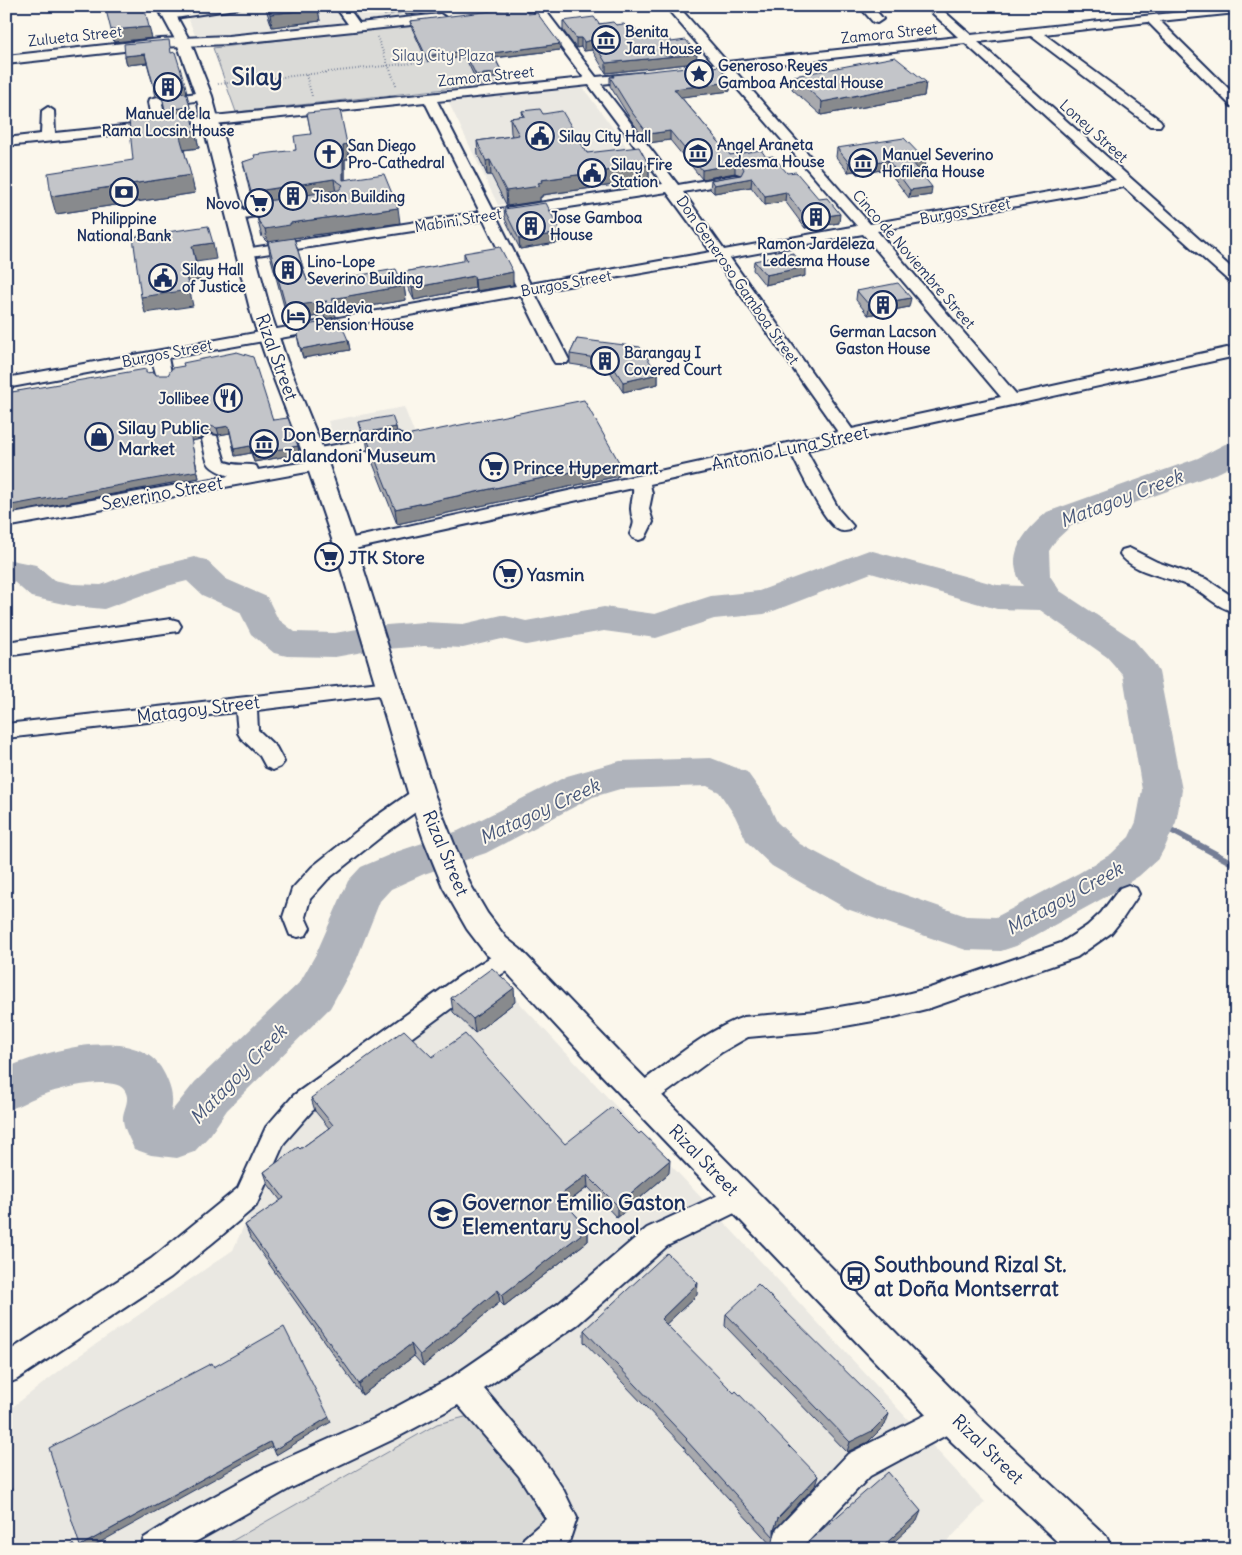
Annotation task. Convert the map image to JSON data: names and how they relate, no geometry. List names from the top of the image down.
{
  "streets": {
    "main road": ["Rizal Street"],
    "street": [
      "Zamora Street",
      "Zulueta Street",
      "Loney Street",
      "Burgos Street",
      "Mabini Street",
      "Cinco de Noviembre Street",
      "Don Generoso Gamboa Street",
      "Antonio Luna Street",
      "Severino Street",
      "Matagoy Street"
    ]
  },
  "crossings": [
    ["Zamora Street", "Loney Street"],
    ["Zamora Street", "Cinco de Noviembre Street"],
    ["Zamora Street", "Don Generoso Gamboa Street"],
    ["Zamora Street", "Rizal Street"],
    ["Zulueta Street", "Rizal Street"],
    ["Loney Street", "Burgos Street"],
    ["Burgos Street", "Cinco de Noviembre Street"],
    ["Burgos Street", "Don Generoso Gamboa Street"],
    ["Burgos Street", "Rizal Street"],
    ["Mabini Street", "Don Generoso Gamboa Street"],
    ["Mabini Street", "Rizal Street"],
    ["Cinco de Noviembre Street", "Antonio Luna Street"],
    ["Don Generoso Gamboa Street", "Antonio Luna Street"],
    ["Rizal Street", "Antonio Luna Street"],
    ["Rizal Street", "Severino Street"],
    ["Rizal Street", "Matagoy Street"]
  ],
  "districts": ["Silay"],
  "water": ["Matagoy Creek"],
  "parks": ["Silay City Plaza"],
  "places": {
    "museum": [
      "Benita Jara House",
      "Angel Araneta Ledesma House",
      "Manuel Severino Hofileña House",
      "Don Bernardino Jalandoni Museum"
    ],
    "place": ["Generoso Reyes Gamboa Ancestal House"],
    "building": [
      "Manuel de la Rama Locsin House",
      "Jison Building",
      "Ramon Jardeleza Ledesma House",
      "Jose Gamboa House",
      "Lino-Lope Severino Building",
      "German Lacson Gaston House",
      "Barangay I Covered Court"
    ],
    "public building": ["Silay City Hall", "Silay Fire Station", "Silay Hall of Justice"],
    "church": ["San Diego Pro-Cathedral"],
    "bank": ["Philippine National Bank"],
    "supermarket": [
      "Novo",
      "Prince Hypermart",
      "JTK Store",
      "Yasmin"
    ],
    "hotel": ["Baldevia Pension House"],
    "restaurant": ["Jollibee"],
    "shop": ["Silay Public Market"],
    "school or university": ["Governor Emilio Gaston Elementary School"],
    "bus stop": ["Southbound Rizal St. at Doña Montserrat"]
  }
}
